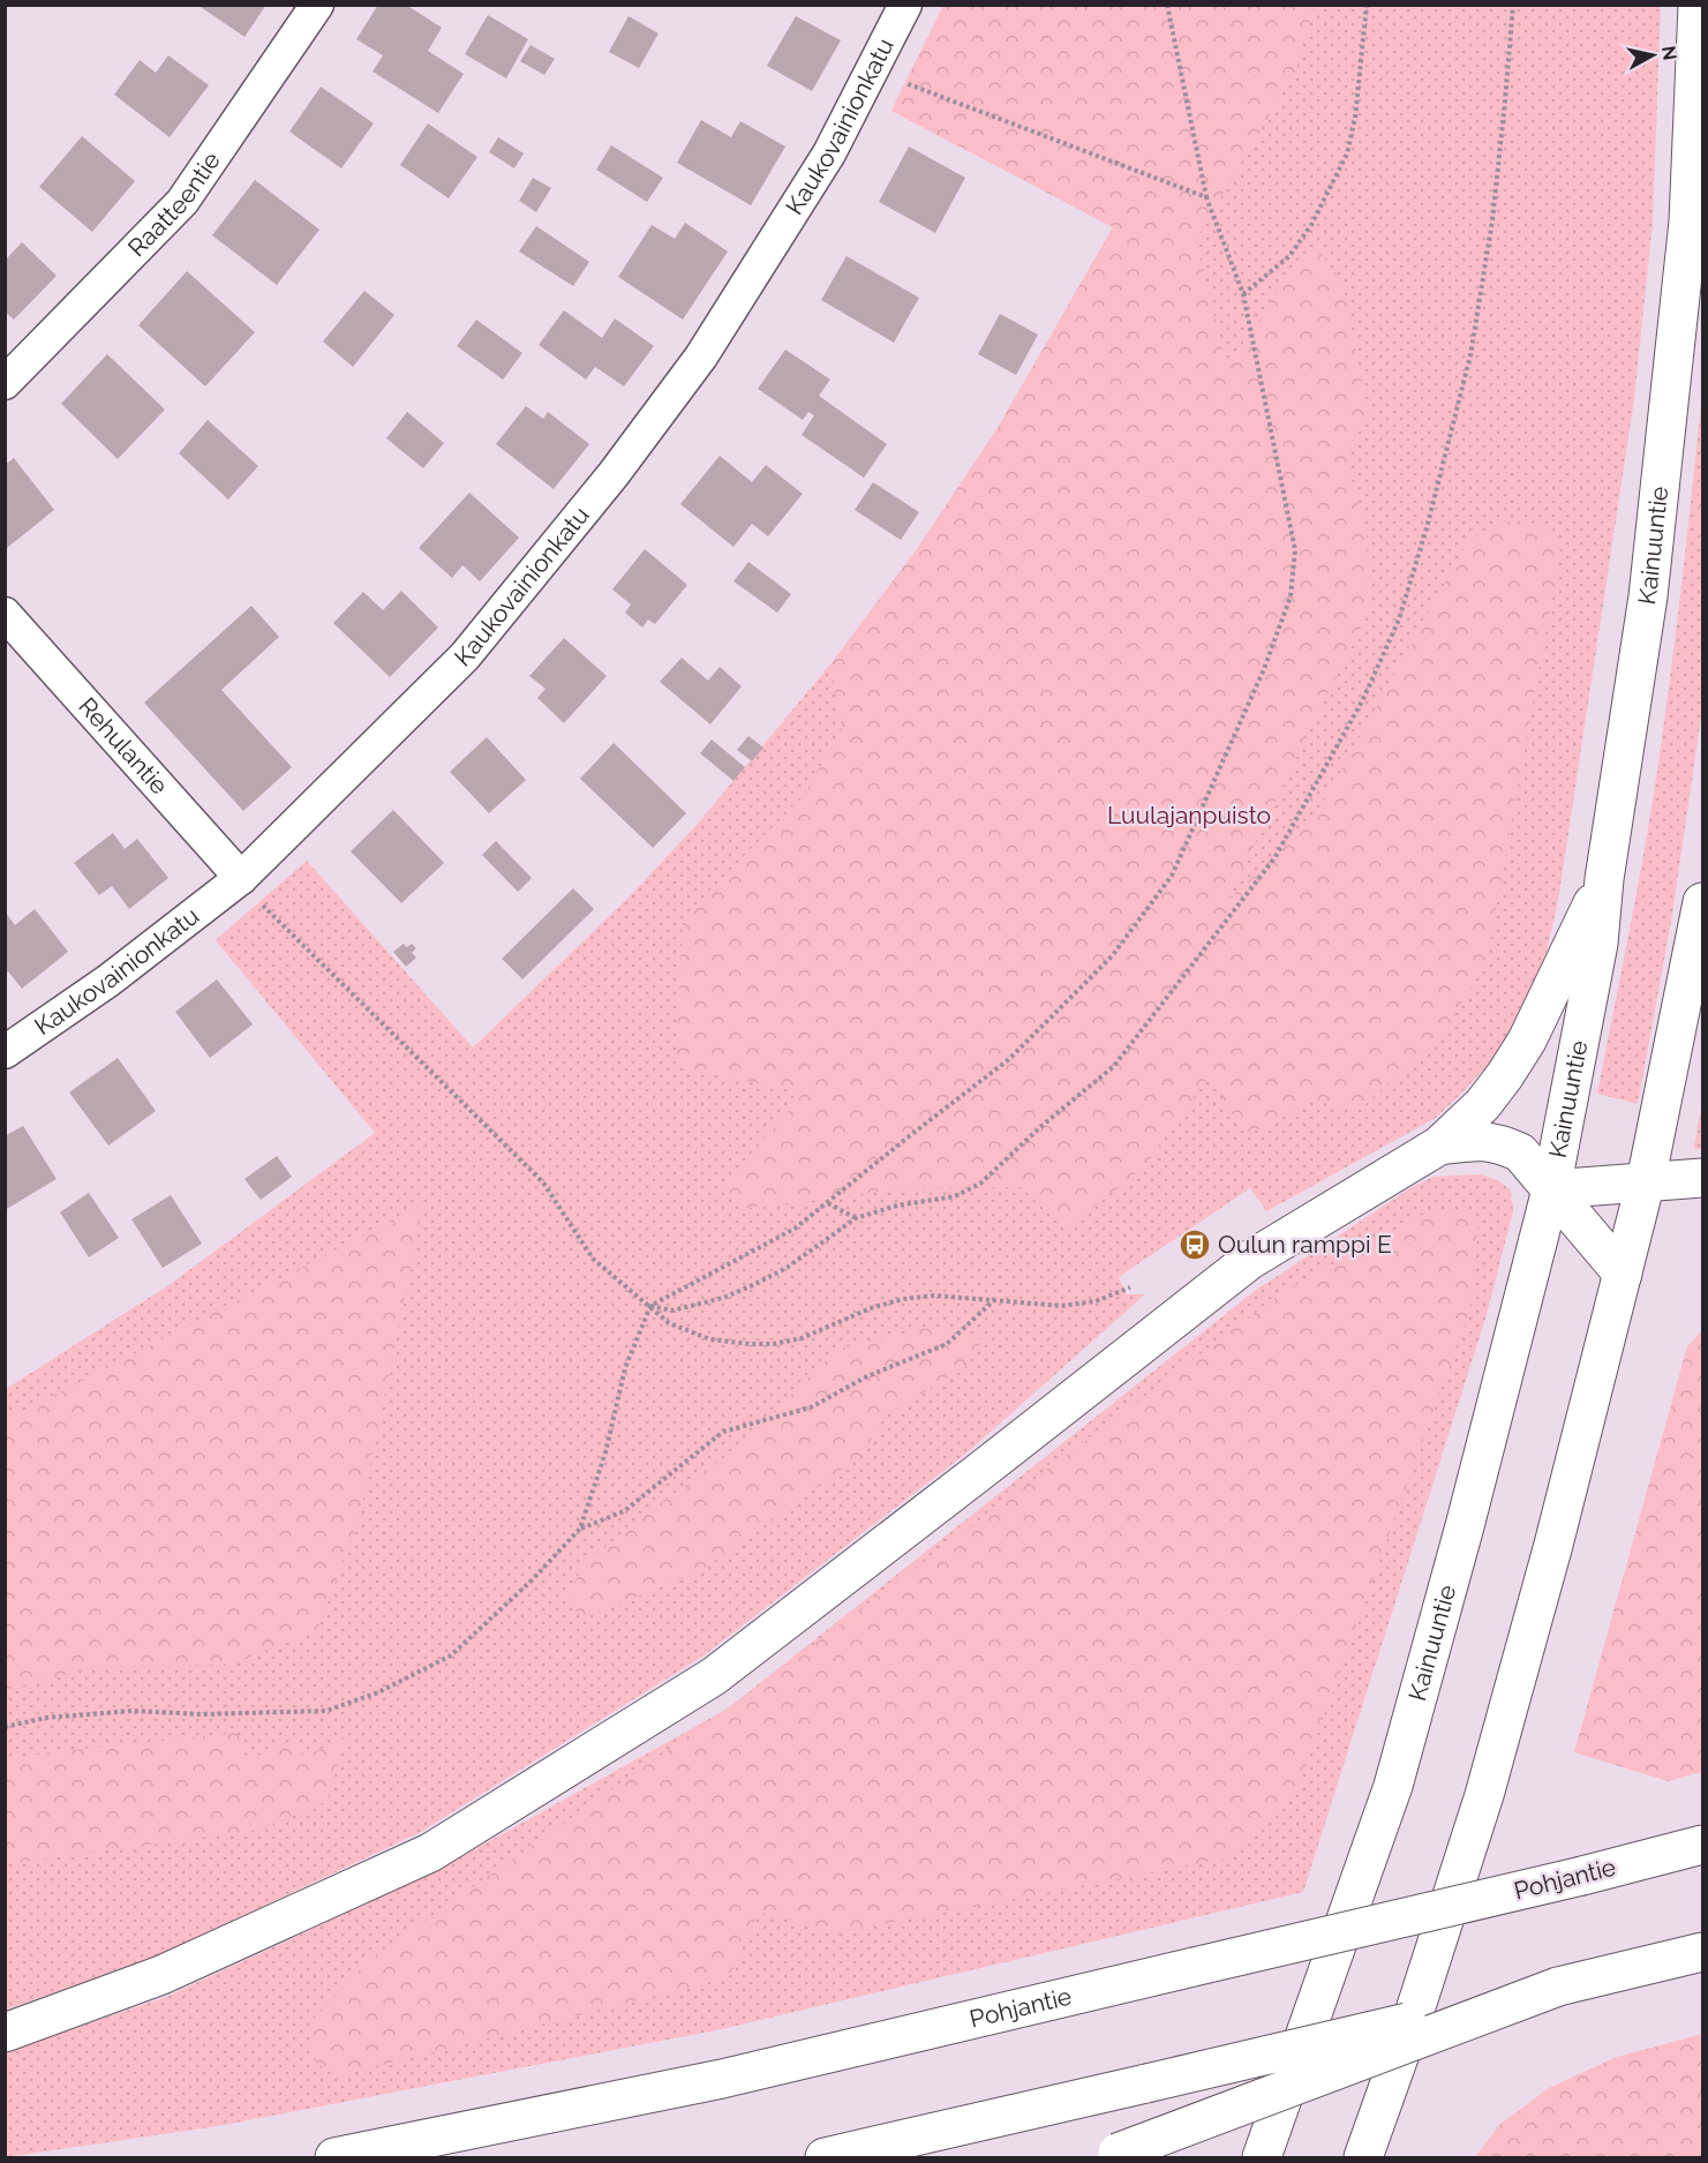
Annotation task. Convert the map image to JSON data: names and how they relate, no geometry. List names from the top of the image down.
{
  "streets": {
    "highway": ["Kainuuntie", "Pohjantie"],
    "street": ["Kaukovainionkatu", "Raatteentie", "Rehulantie"]
  },
  "crossings": [
    ["Kaukovainionkatu", "Rehulantie"]
  ],
  "parks": ["Luulajanpuisto"],
  "places": {
    "bus stop": ["Oulun ramppi E"]
  },
  "north": "right"
}
